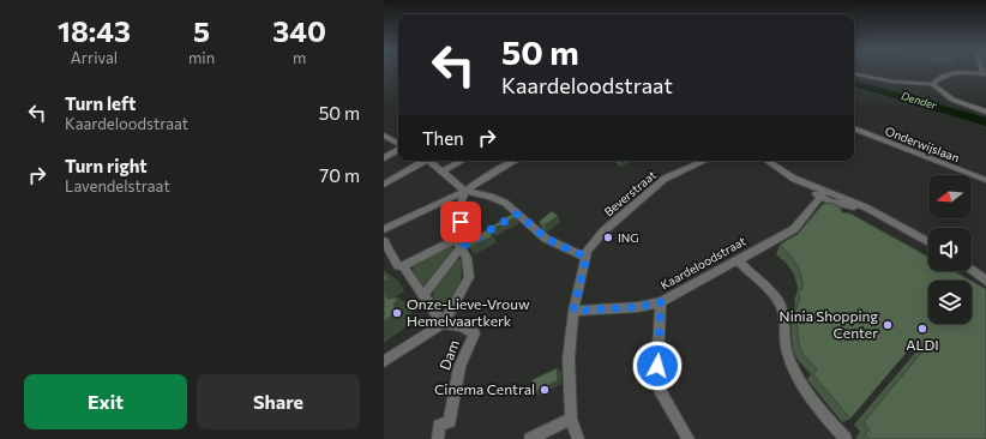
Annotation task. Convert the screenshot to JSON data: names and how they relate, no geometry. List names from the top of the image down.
{
  "streets": {
    "street": [
      "Onderwijslaan",
      "Beverstraat",
      "Kaardeloodstraat",
      "Dam"
    ]
  },
  "crossings": [
    ["Beverstraat", "Kaardeloodstraat"]
  ],
  "water": ["Dender"],
  "places": [
    "ING",
    "Onze-Lieve-Vrouw Hemelvaartkerk",
    "Ninia Shopping Center",
    "ALDI",
    "Cinema Central"
  ],
  "north": "left",
  "page": {
    "eta": [
      "18:43",
      "Arrival",
      "5",
      "min",
      "340",
      "m"
    ],
    "turn": ["50 m", "Kaardeloodstraat"],
    "list": [
      {
        "name": "Turn left",
        "note": "Kaardeloodstraat",
        "value": "50 m"
      },
      {
        "name": "Turn right",
        "note": "Lavendelstraat",
        "value": "70 m"
      }
    ],
    "then": "Then",
    "buttons": ["Exit", "Share"]
  }
}
